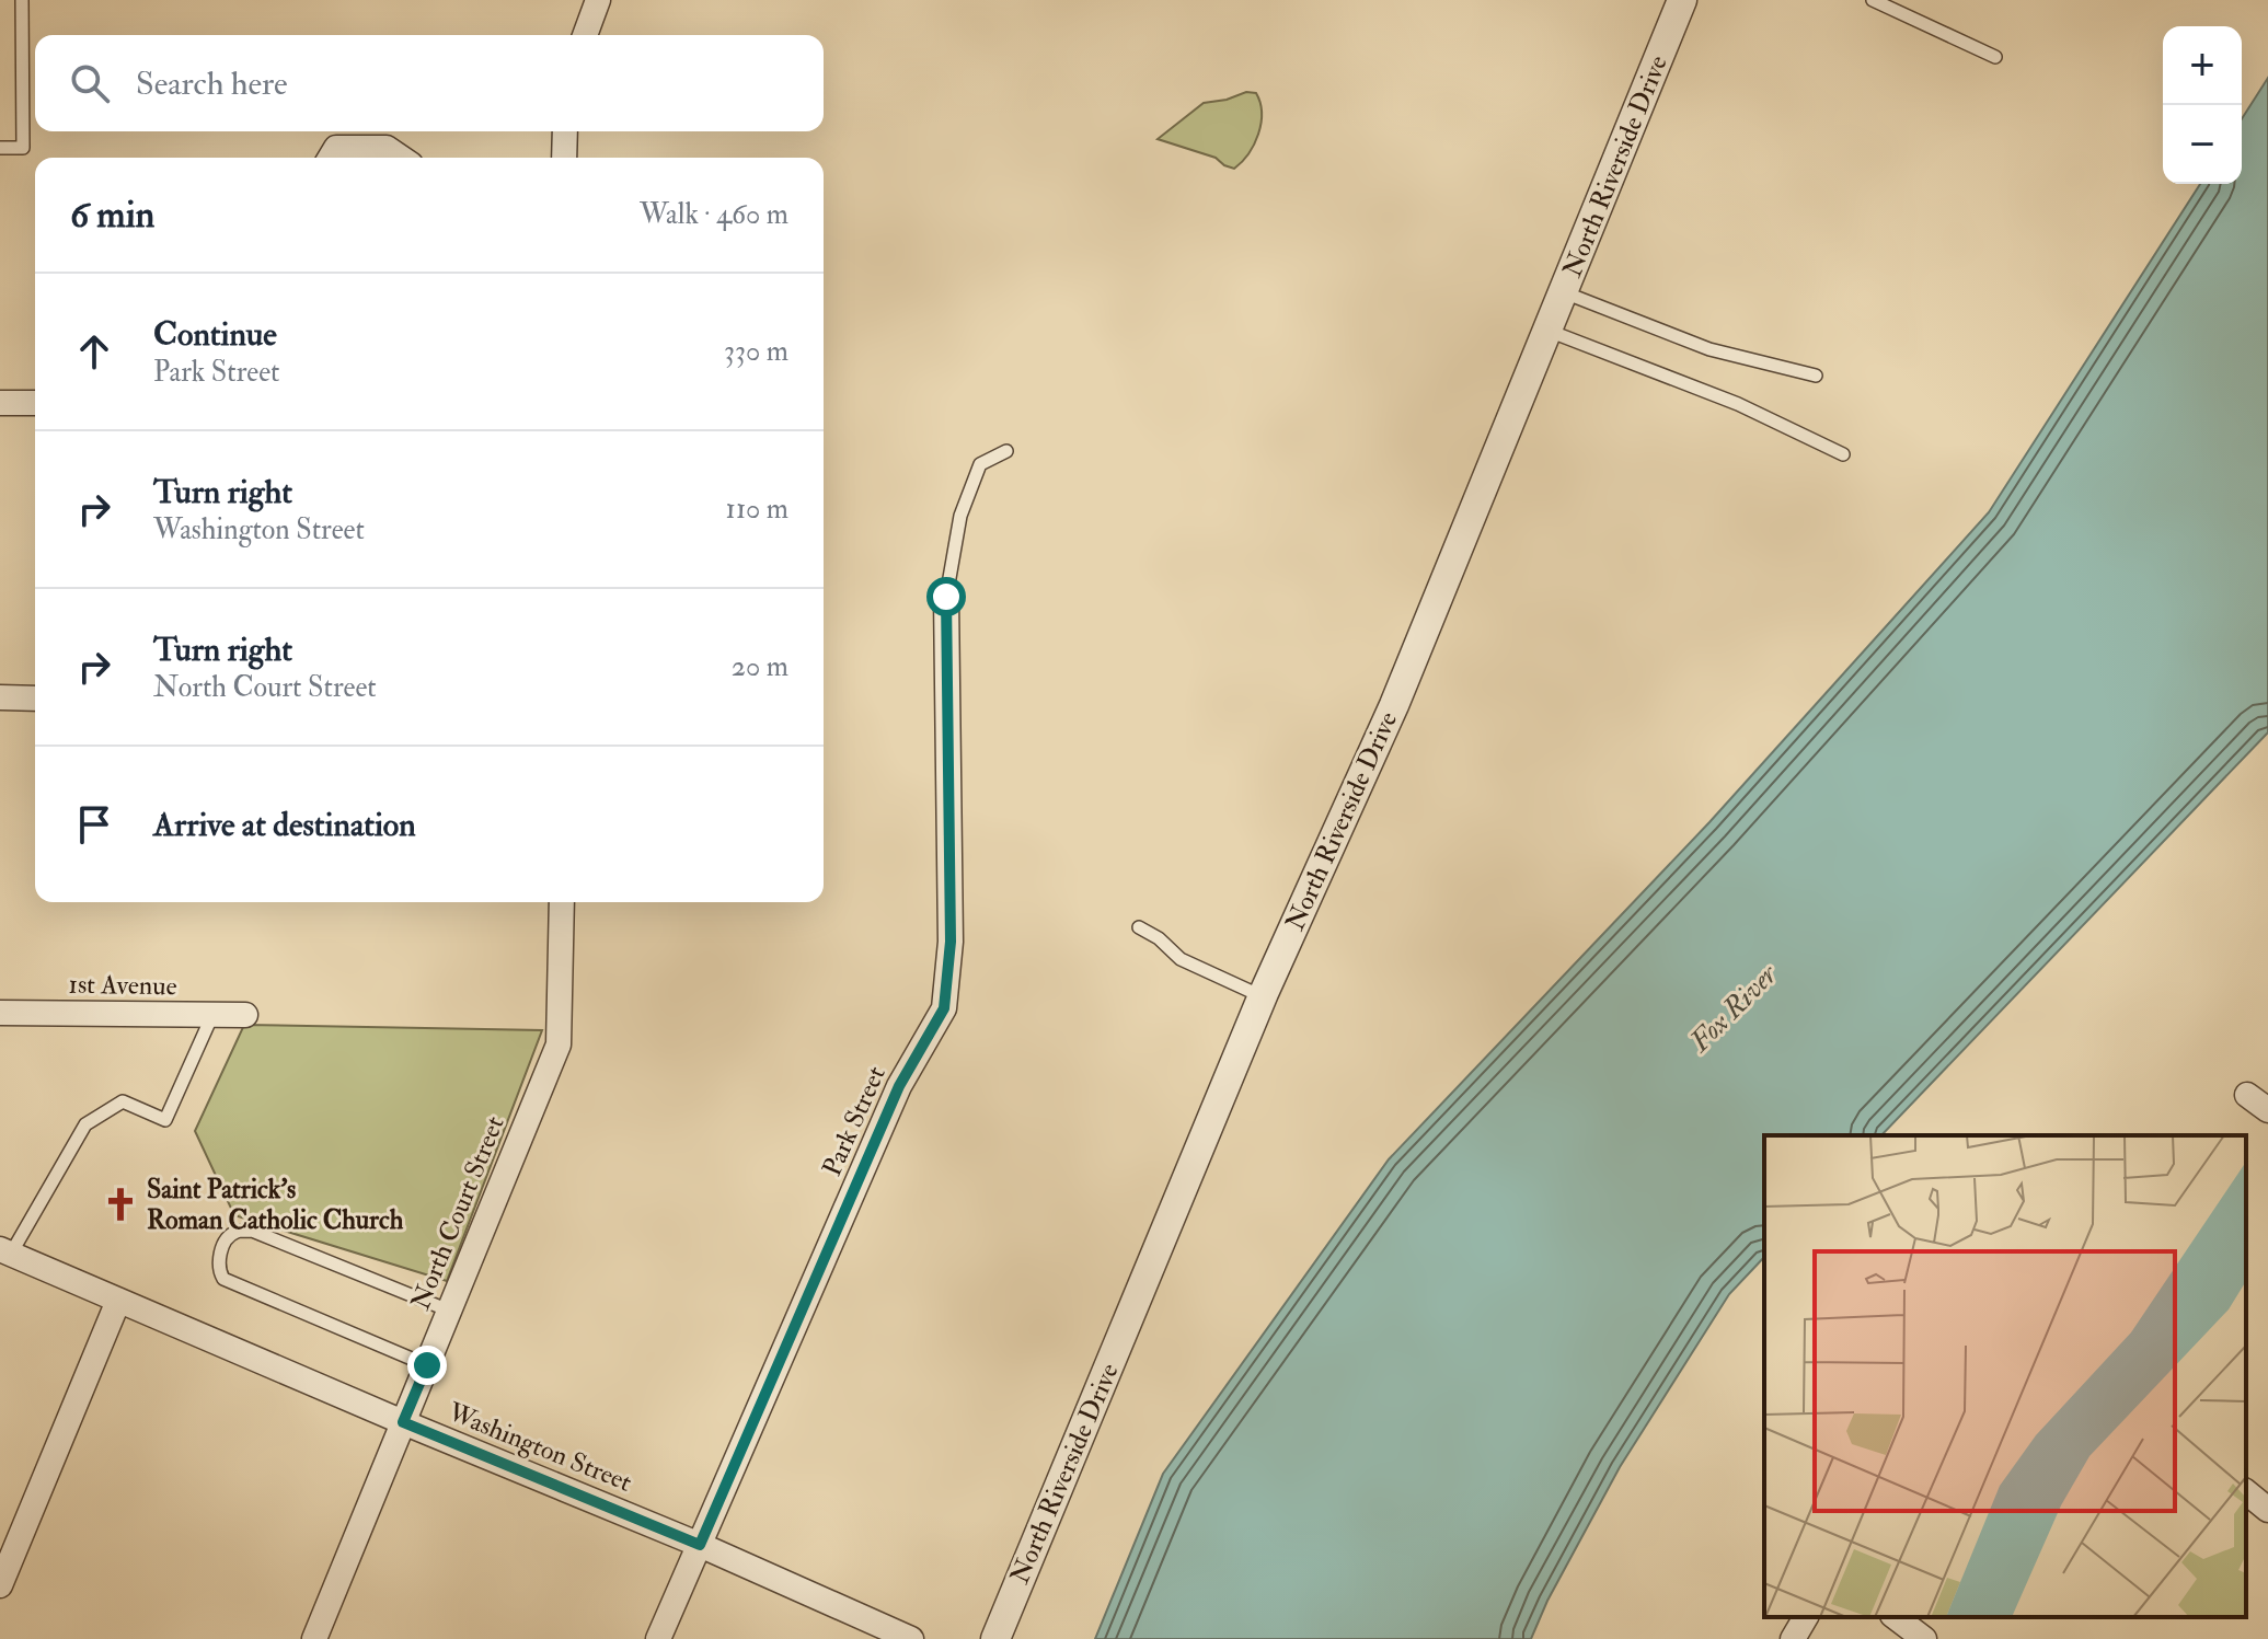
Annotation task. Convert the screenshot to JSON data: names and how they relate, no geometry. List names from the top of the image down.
{
  "streets": {
    "street": [
      "North Riverside Drive",
      "1st Avenue",
      "Park Street",
      "North Court Street",
      "Washington Street"
    ]
  },
  "crossings": [
    ["Park Street", "Washington Street"],
    ["North Court Street", "Washington Street"]
  ],
  "water": ["Fox River"],
  "places": {
    "church": ["Saint Patrick's Roman Catholic Church"]
  },
  "page": {
    "map_buttons": ["+", "−"],
    "search": "Search here",
    "heading": ["6 min", "Walk · 460 m"],
    "list": [
      ["Continue", "Park Street", "330 m"],
      ["Turn right", "Washington Street", "110 m"],
      ["Turn right", "North Court Street", "20 m"],
      "Arrive at destination"
    ]
  }
}
